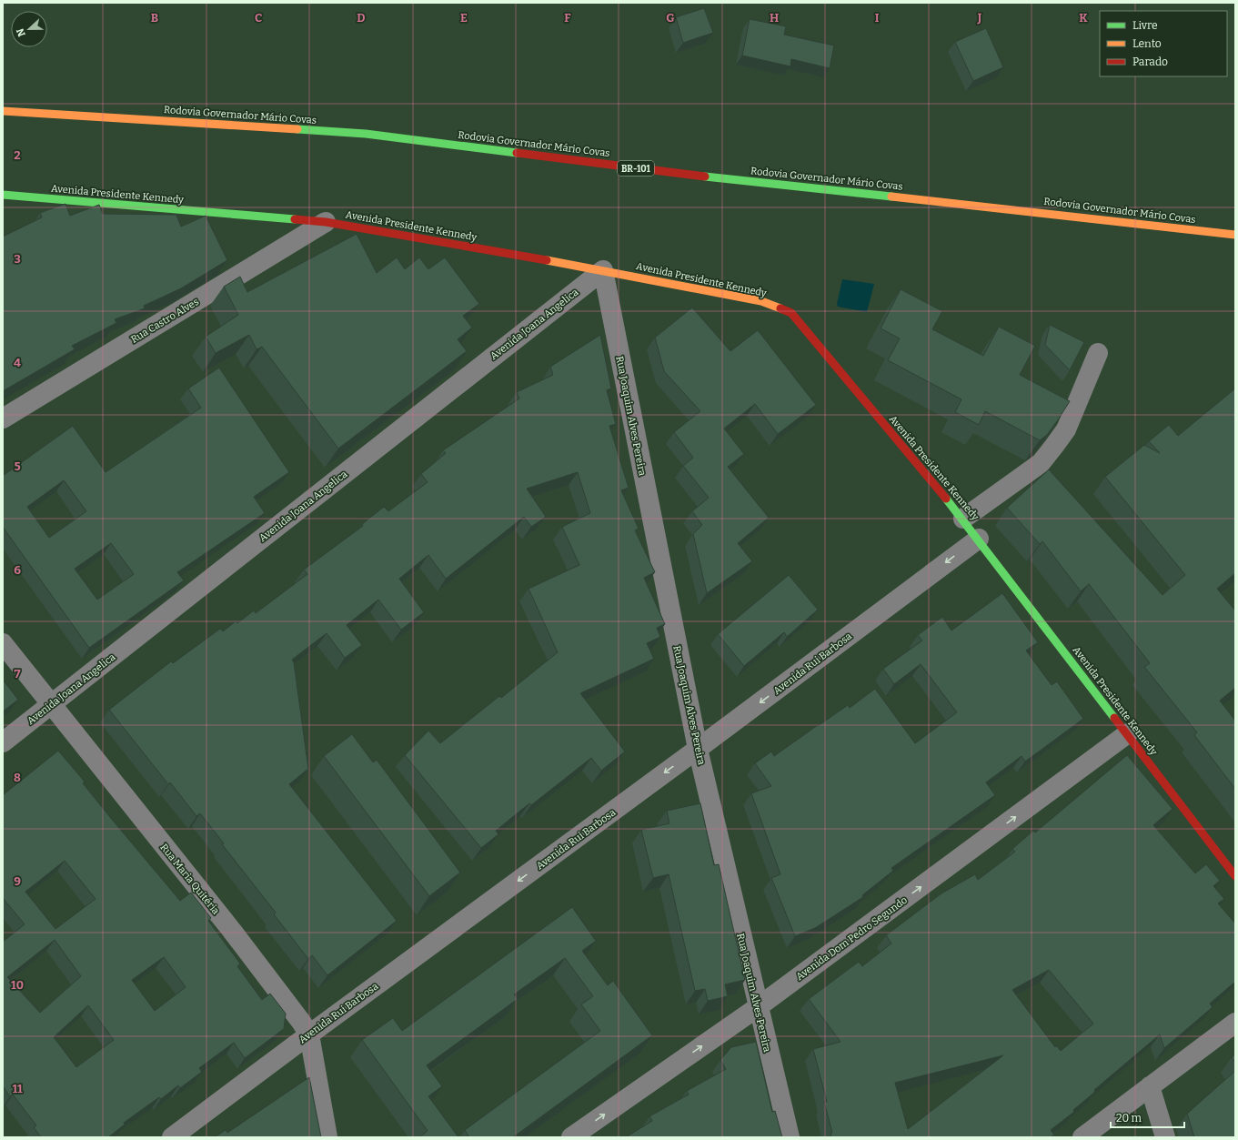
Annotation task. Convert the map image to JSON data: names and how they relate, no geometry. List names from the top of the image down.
{
  "streets": {
    "main road": ["Rodovia Governador Mário Covas", "BR-101", "Avenida Presidente Kennedy"],
    "street": [
      "Rua Castro Alves",
      "Avenida Joana Angelica",
      "Rua Joaquim Alves Pereira",
      "Avenida Rui Barbosa",
      "Rua Maria Quitéria",
      "Avenida Dom Pedro Segundo"
    ]
  },
  "crossings": [
    ["Avenida Presidente Kennedy", "Rua Castro Alves"],
    ["Avenida Presidente Kennedy", "Avenida Joana Angelica"],
    ["Avenida Presidente Kennedy", "Rua Joaquim Alves Pereira"],
    ["Avenida Presidente Kennedy", "Avenida Rui Barbosa"],
    ["Avenida Presidente Kennedy", "Avenida Dom Pedro Segundo"],
    ["Avenida Joana Angelica", "Rua Joaquim Alves Pereira"],
    ["Avenida Joana Angelica", "Rua Maria Quitéria"],
    ["Rua Joaquim Alves Pereira", "Avenida Rui Barbosa"],
    ["Rua Joaquim Alves Pereira", "Avenida Dom Pedro Segundo"],
    ["Avenida Rui Barbosa", "Rua Maria Quitéria"]
  ],
  "one_way": ["Avenida Rui Barbosa", "Avenida Dom Pedro Segundo"],
  "legend": ["Livre", "Lento", "Parado"],
  "scale_bar": "20 m",
  "north": "left",
  "grid": {
    "columns": [
      "B",
      "C",
      "D",
      "E",
      "F",
      "G",
      "H",
      "I",
      "J",
      "K"
    ],
    "rows": [
      "2",
      "3",
      "4",
      "5",
      "6",
      "7",
      "8",
      "9",
      "10",
      "11"
    ]
  }
}
